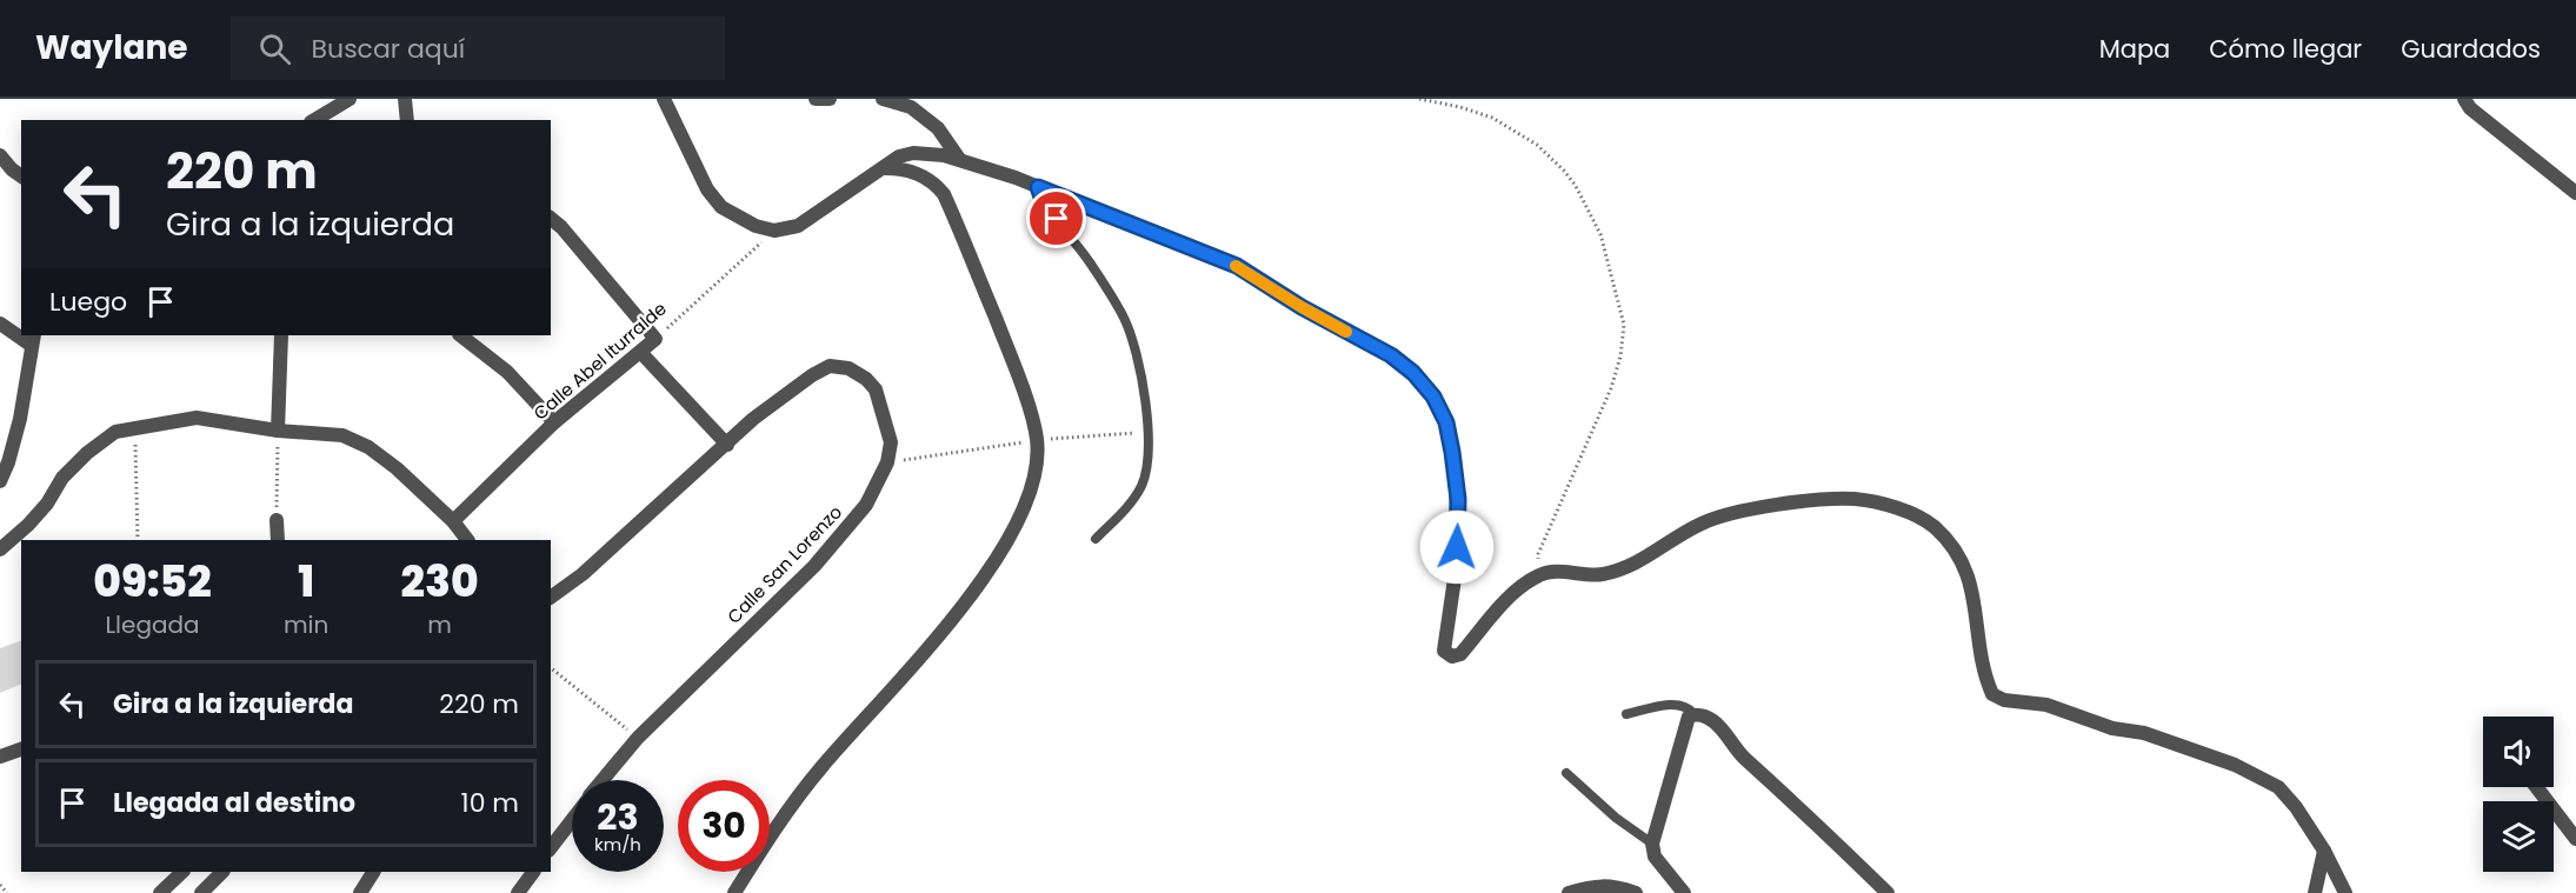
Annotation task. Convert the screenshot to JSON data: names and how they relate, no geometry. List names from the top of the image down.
{
  "streets": {
    "street": ["Calle Abel Iturralde", "Calle San Lorenzo"]
  },
  "page": {
    "header": "Waylane",
    "search": "Buscar aquí",
    "nav": ["Mapa", "Cómo llegar", "Guardados"],
    "turn": ["220 m", "Gira a la izquierda"],
    "then": "Luego",
    "eta": [
      "09:52",
      "Llegada",
      "1",
      "min",
      "230",
      "m"
    ],
    "list": [
      {
        "name": "Gira a la izquierda",
        "value": "220 m"
      },
      {
        "name": "Llegada al destino",
        "value": "10 m"
      }
    ],
    "speed": "23 km/h",
    "limit": "30"
  }
}
